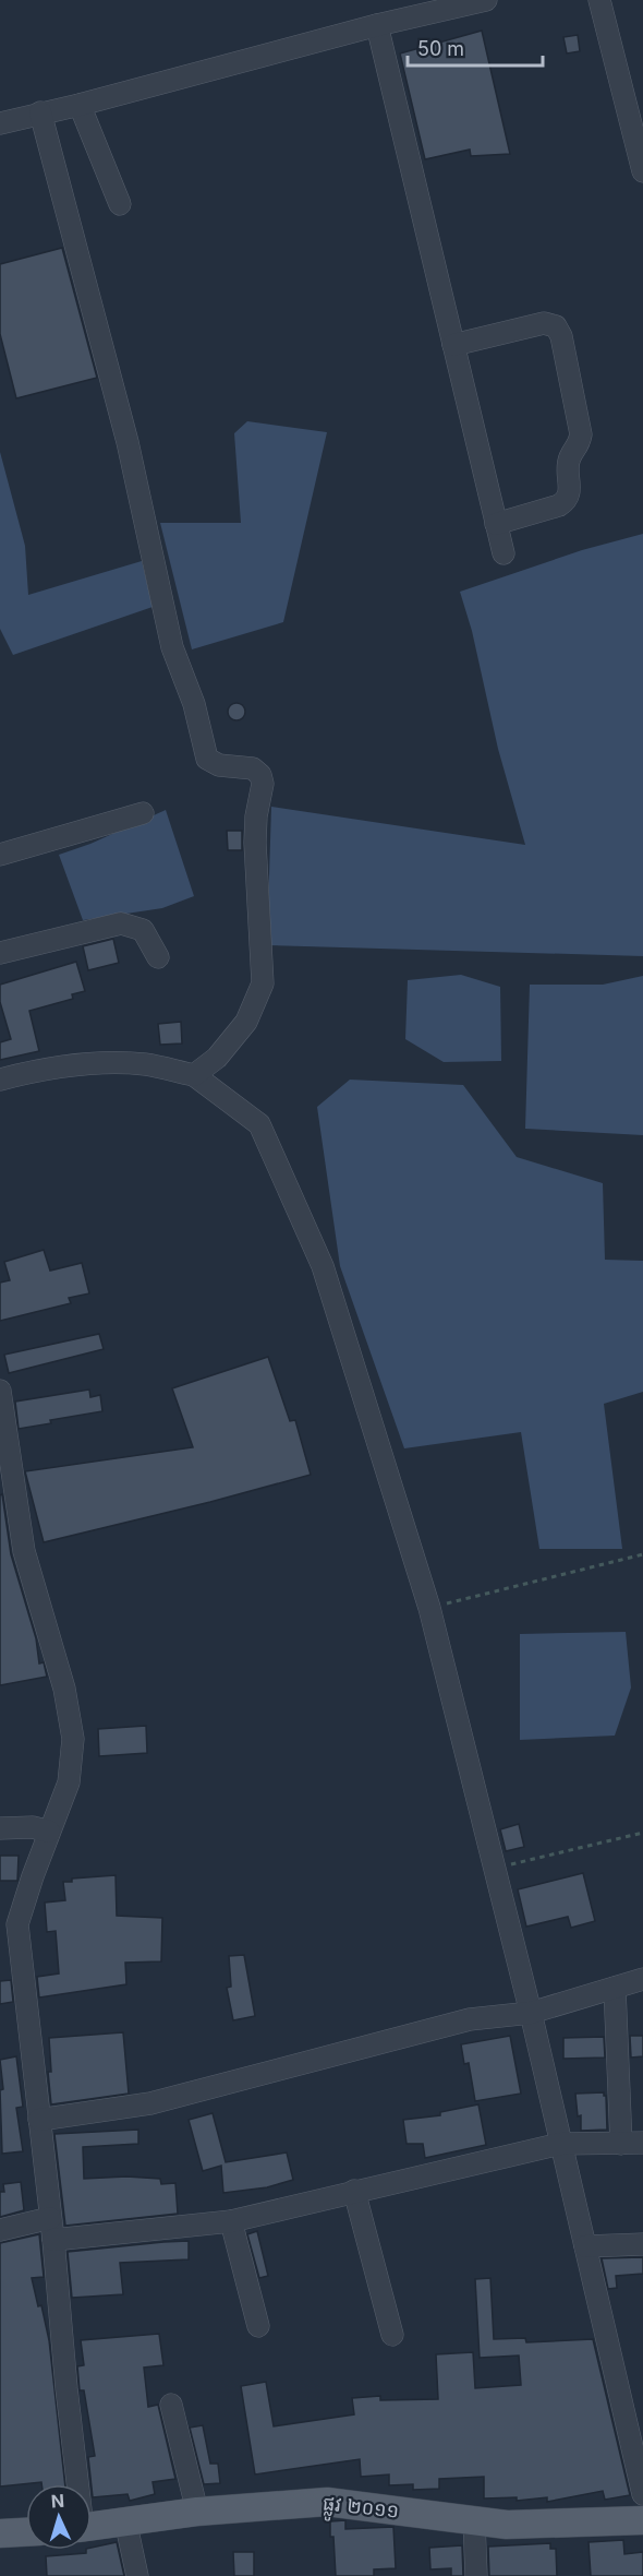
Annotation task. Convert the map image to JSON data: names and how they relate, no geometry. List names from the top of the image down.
{
  "streets": {
    "main road": ["ផ្លូវ ២០១១"]
  },
  "scale_bar": "50 m",
  "north": "top"
}
